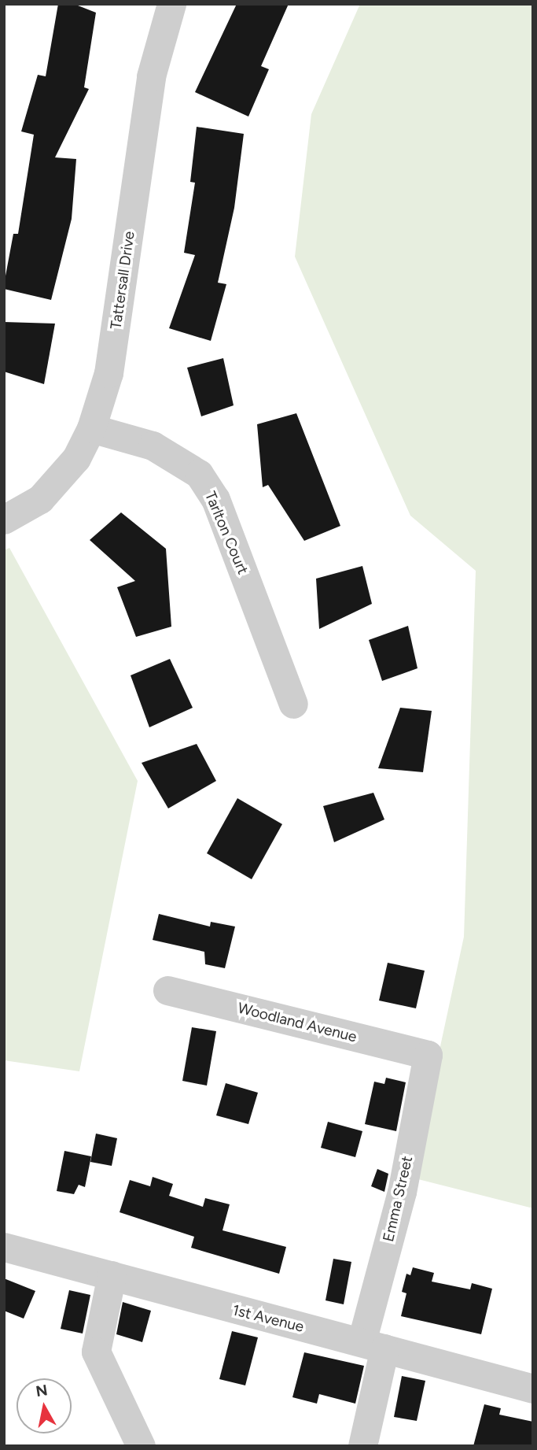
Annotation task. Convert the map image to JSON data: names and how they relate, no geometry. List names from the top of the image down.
{
  "streets": {
    "street": [
      "Tattersall Drive",
      "Tarlton Court",
      "Woodland Avenue",
      "Emma Street",
      "1st Avenue"
    ]
  },
  "crossings": [
    ["Tattersall Drive", "Tarlton Court"],
    ["Woodland Avenue", "Emma Street"],
    ["Emma Street", "1st Avenue"]
  ],
  "north": "top"
}
